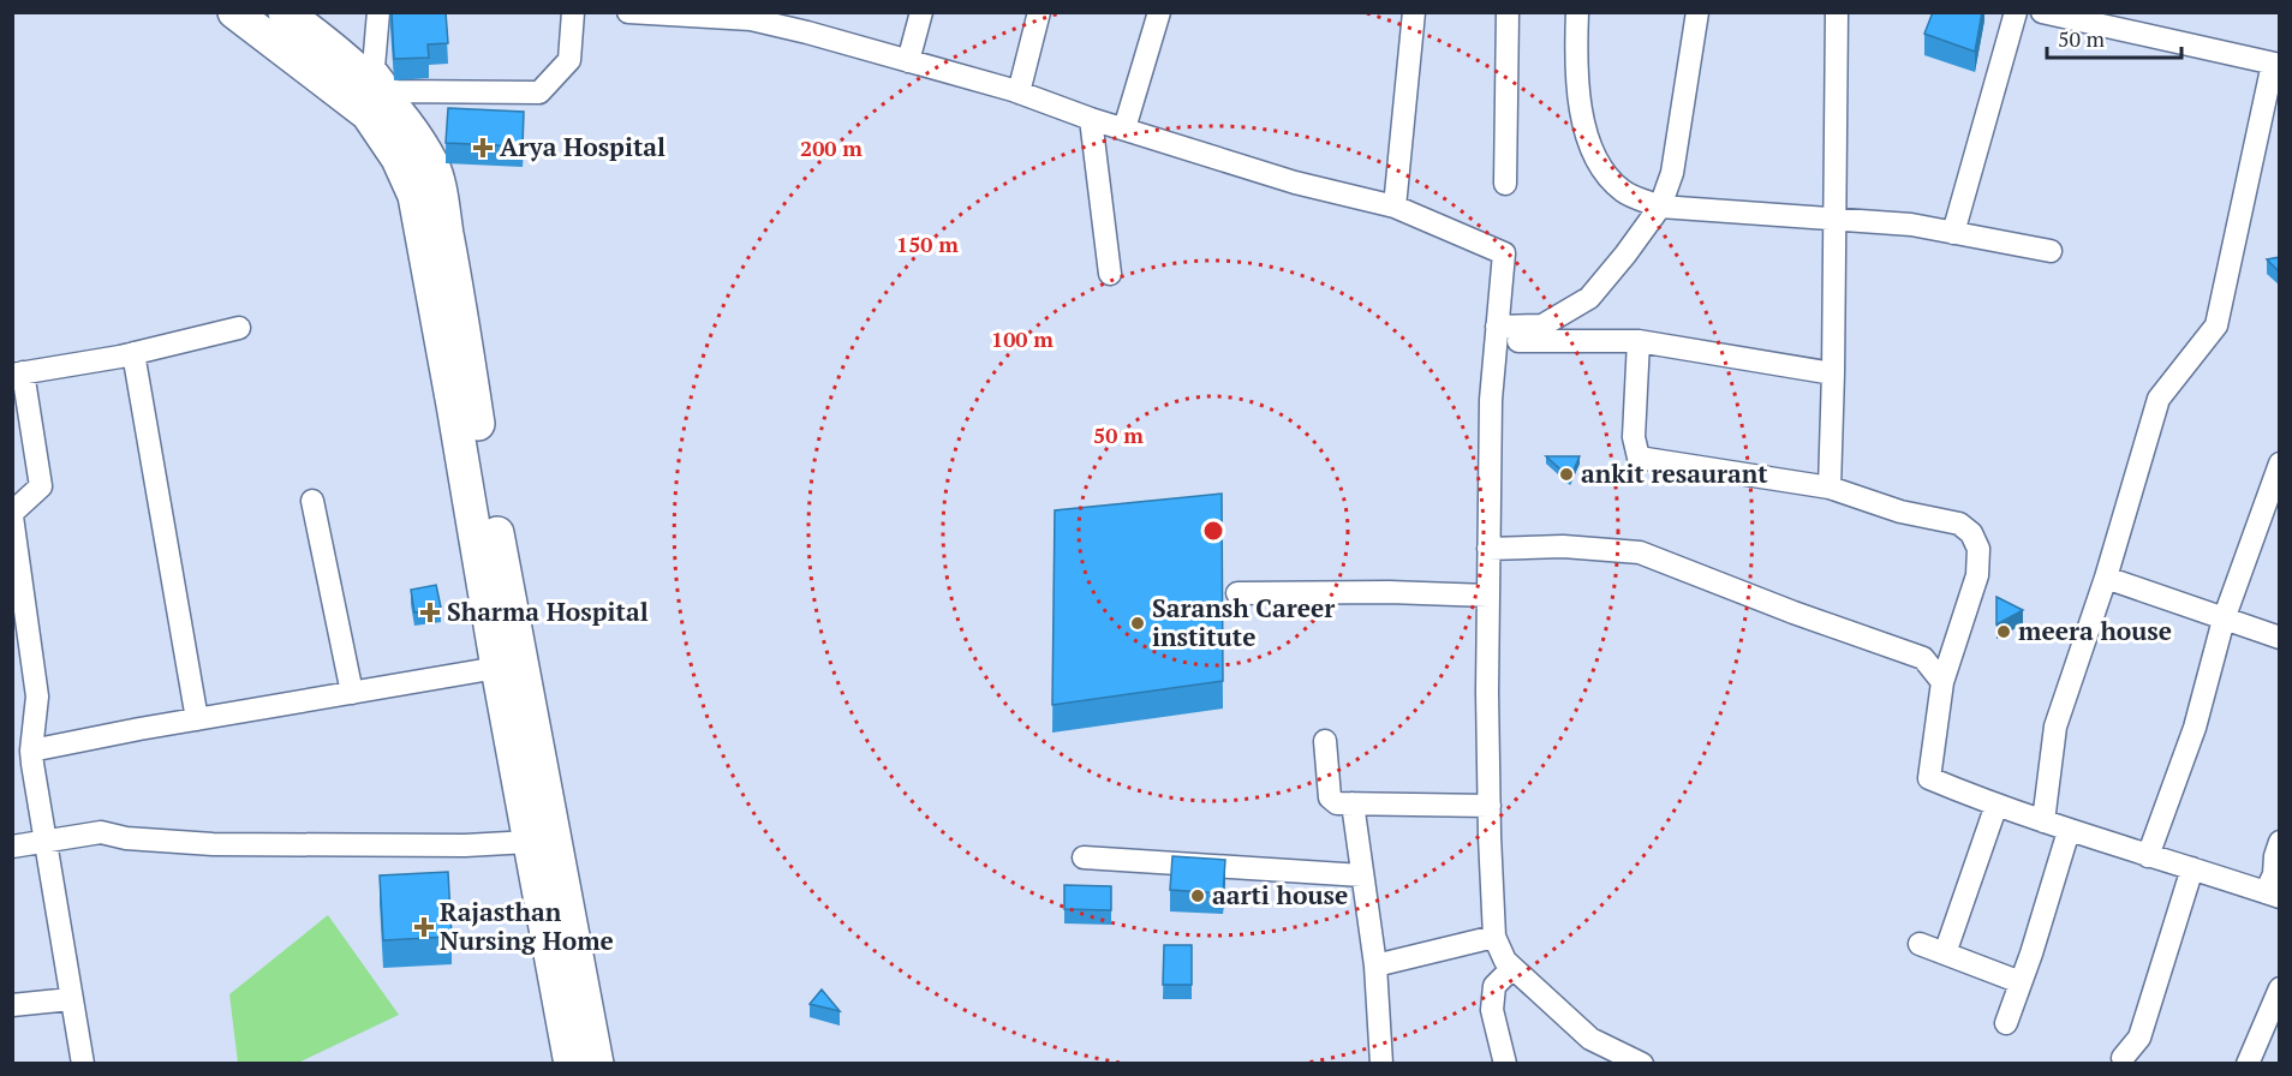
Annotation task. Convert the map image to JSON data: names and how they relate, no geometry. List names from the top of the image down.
{
  "places": {
    "health": ["Arya Hospital", "Sharma Hospital", "Rajasthan Nursing Home"],
    "other": [
      "ankit resaurant",
      "Saransh Career institute",
      "meera house",
      "aarti house"
    ]
  },
  "scale_bar": "50 m",
  "rings": [
    "200 m",
    "150 m",
    "100 m",
    "50 m"
  ]
}
